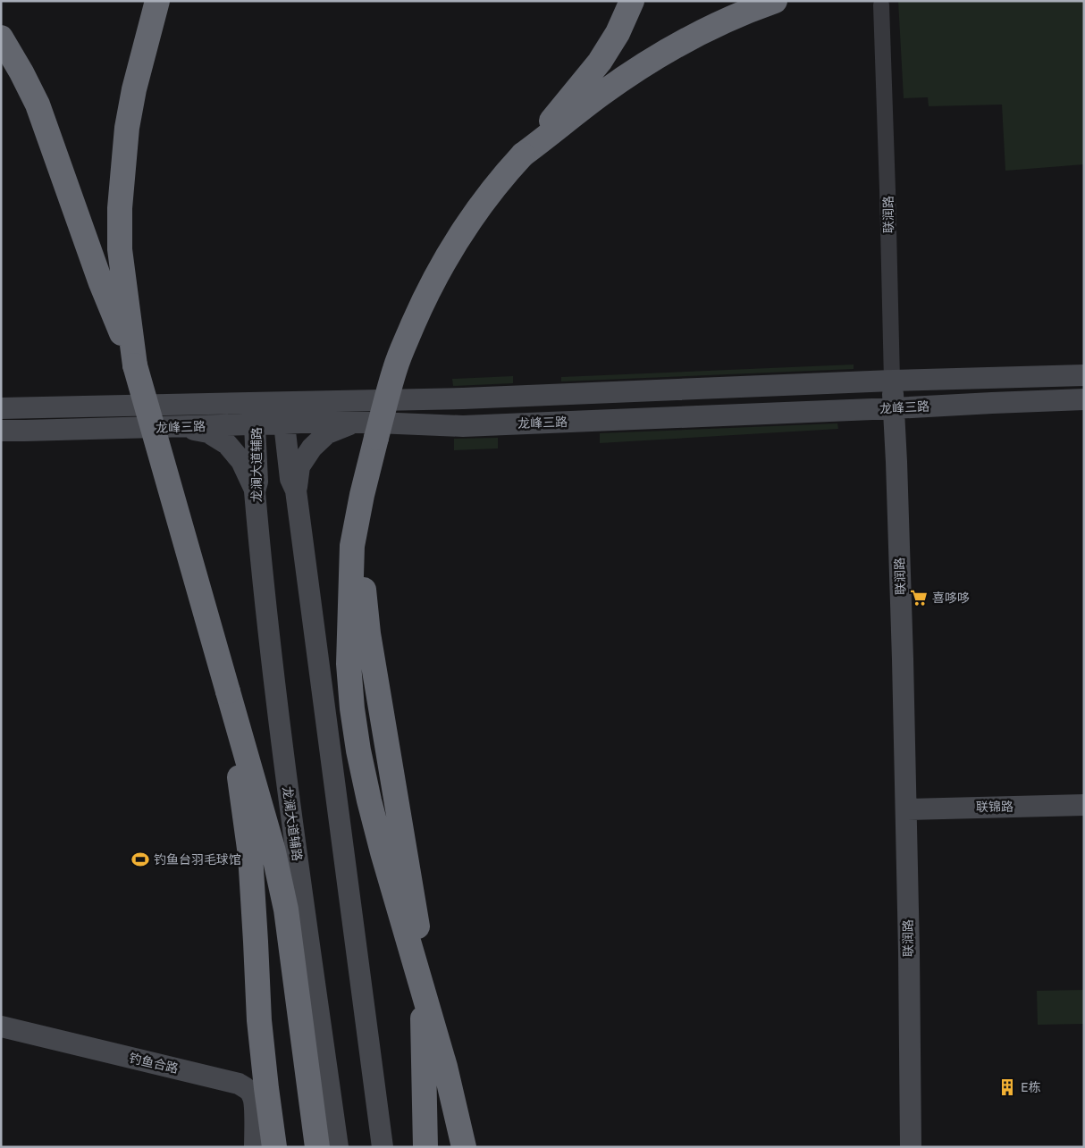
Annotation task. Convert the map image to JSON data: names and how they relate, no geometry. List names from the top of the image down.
{
  "streets": {
    "main road": [
      "联润路",
      "龙峰三路",
      "龙澜大道辅路",
      "联锦路",
      "钓鱼合路"
    ]
  },
  "crossings": [
    ["联润路", "龙峰三路"],
    ["联润路", "联锦路"],
    ["龙峰三路", "龙澜大道辅路"]
  ],
  "places": {
    "supermarket": ["喜哆哆"],
    "sports": ["钓鱼台羽毛球馆"],
    "building": ["E栋"]
  }
}
